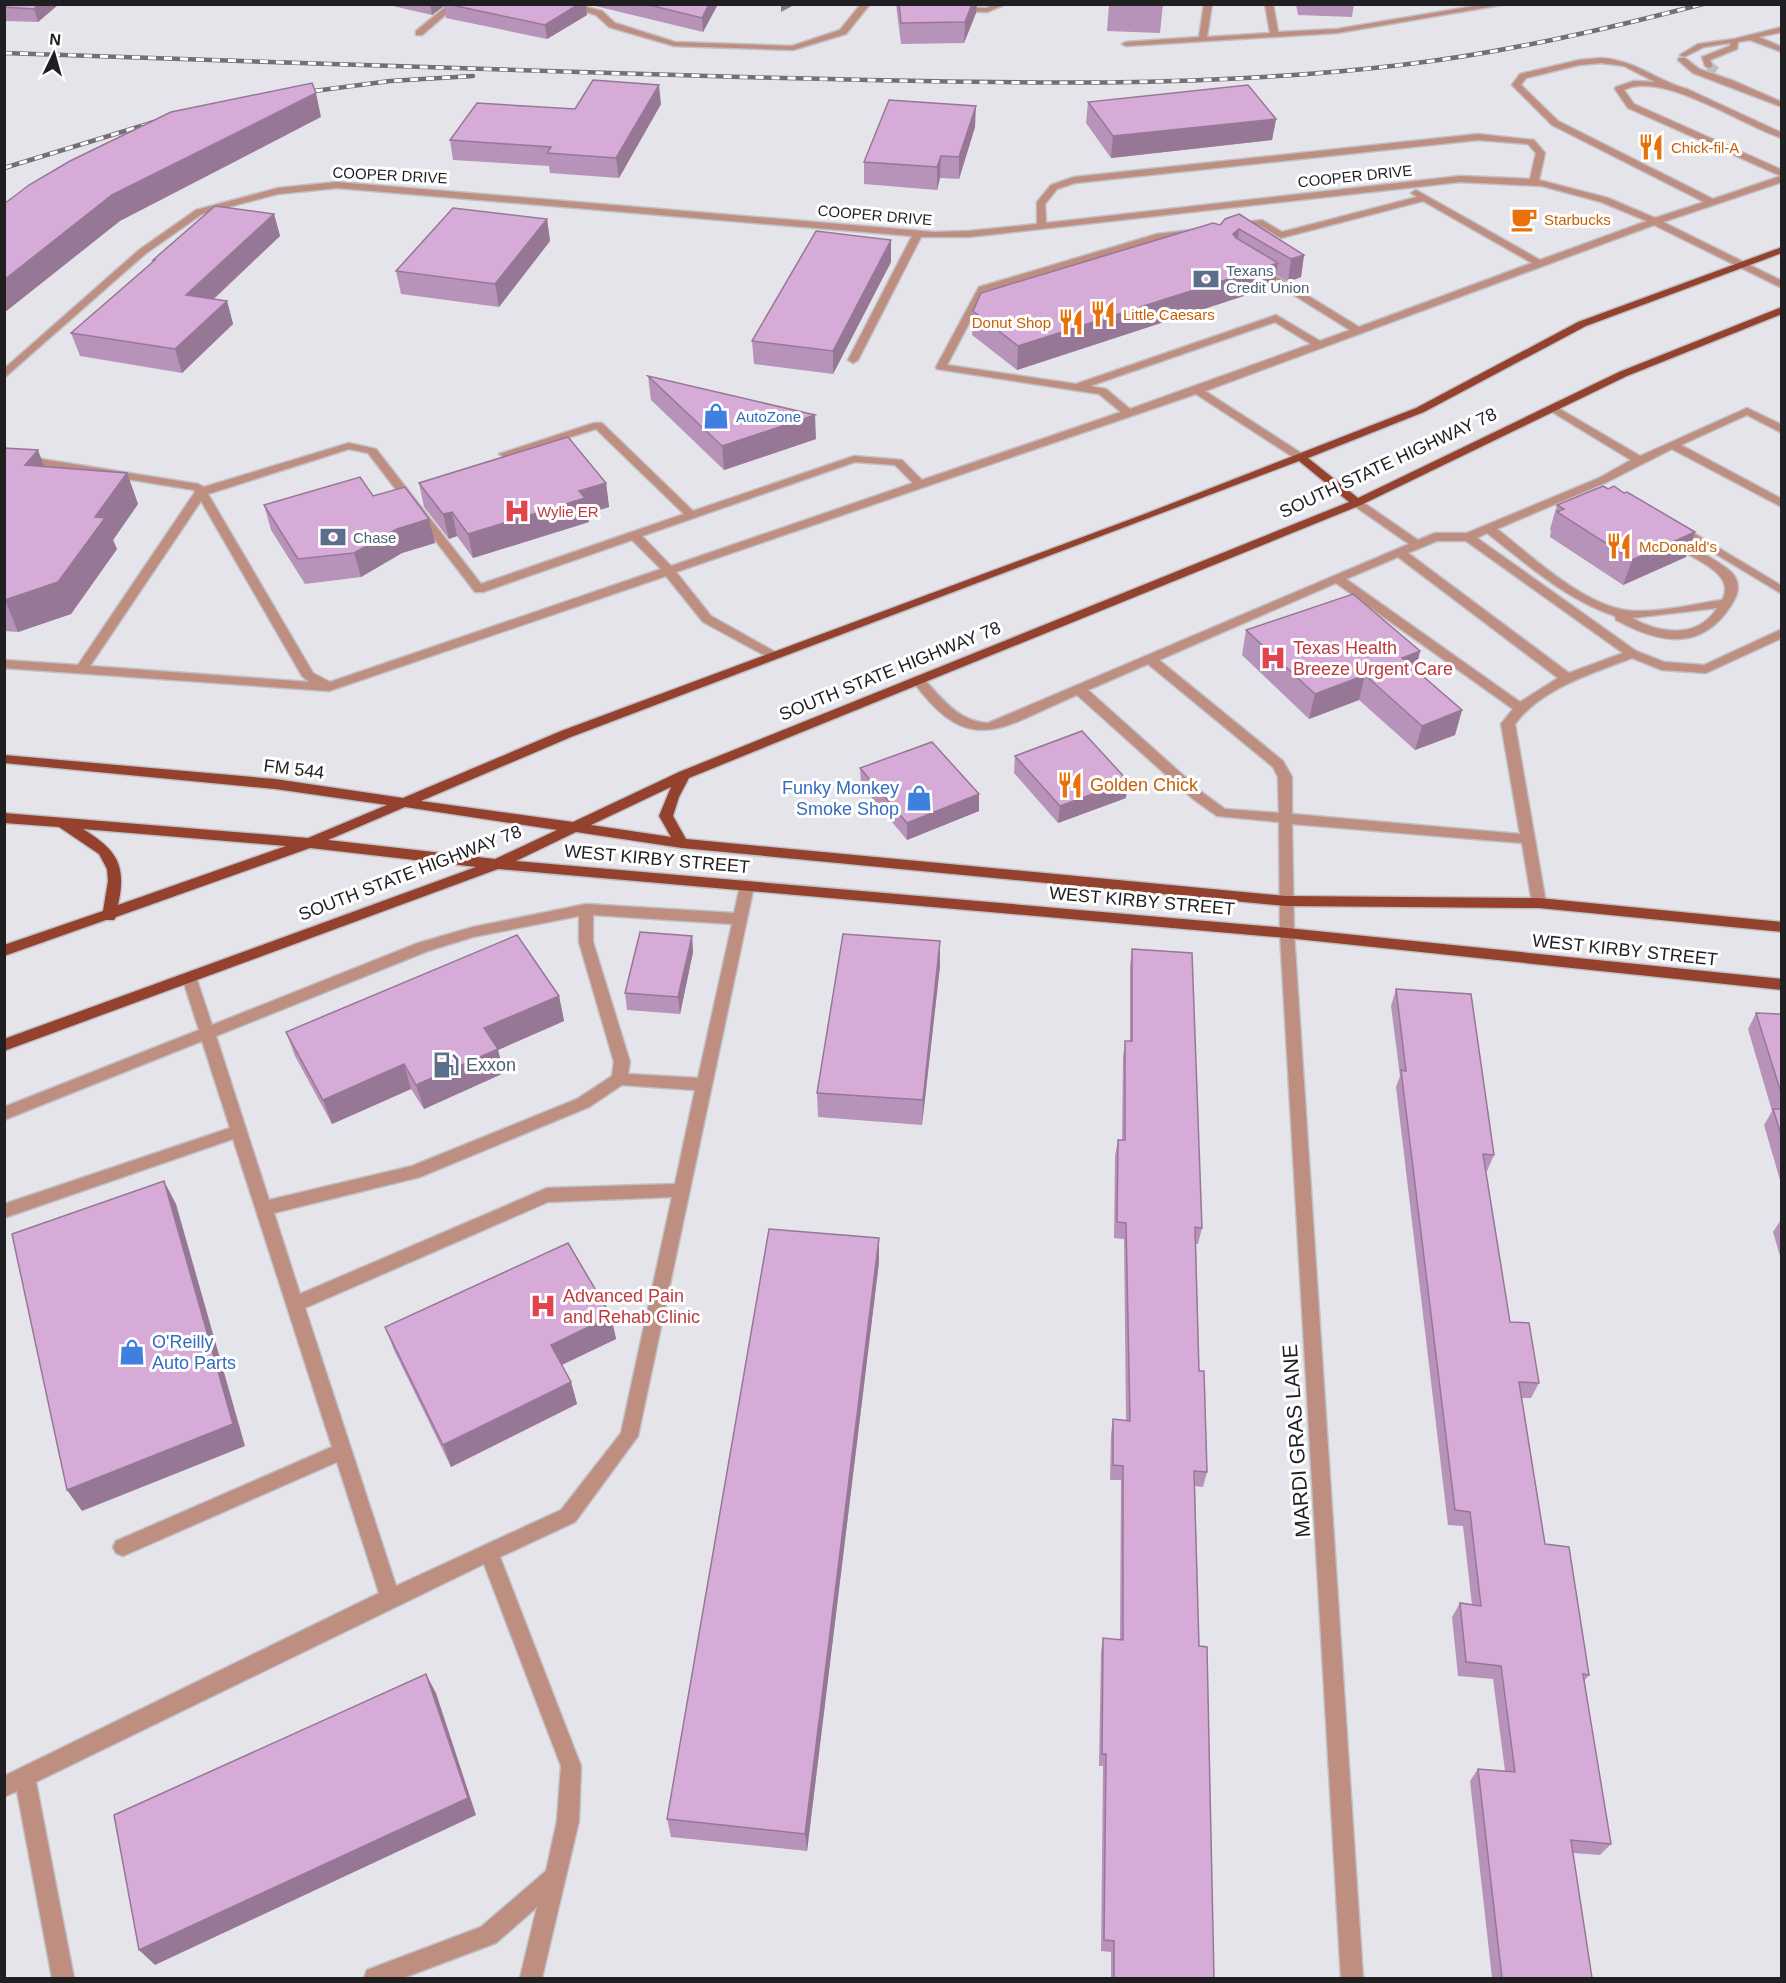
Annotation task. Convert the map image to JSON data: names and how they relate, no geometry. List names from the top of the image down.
{
  "streets": {
    "main road": ["SOUTH STATE HIGHWAY 78", "FM 544", "WEST KIRBY STREET"],
    "street": ["COOPER DRIVE", "MARDI GRAS LANE"]
  },
  "crossings": [
    ["COOPER DRIVE", "SOUTH STATE HIGHWAY 78"],
    ["SOUTH STATE HIGHWAY 78", "FM 544"],
    ["SOUTH STATE HIGHWAY 78", "WEST KIRBY STREET"],
    ["FM 544", "WEST KIRBY STREET"],
    ["WEST KIRBY STREET", "MARDI GRAS LANE"]
  ],
  "places": {
    "restaurant": [
      "Chick-fil-A",
      "Little Caesars",
      "Donut Shop",
      "McDonald's",
      "Golden Chick"
    ],
    "cafe": ["Starbucks"],
    "bank": ["Texans Credit Union", "Chase"],
    "shop": ["AutoZone", "Funky Monkey Smoke Shop", "O'Reilly Auto Parts"],
    "hospital": ["Wylie ER", "Texas Health Breeze Urgent Care", "Advanced Pain and Rehab Clinic"],
    "fuel station": ["Exxon"]
  },
  "north": "top"
}
